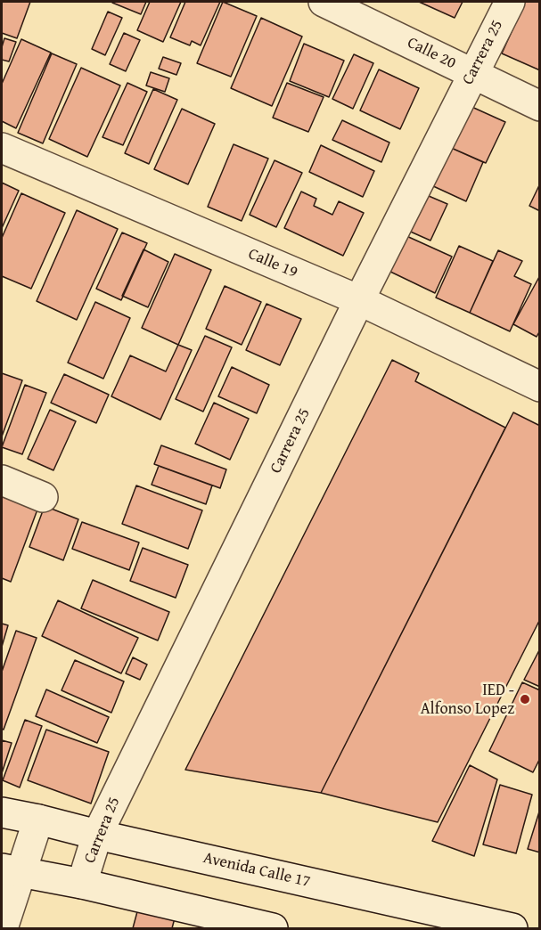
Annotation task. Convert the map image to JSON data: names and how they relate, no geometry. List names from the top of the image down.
{
  "streets": {
    "street": [
      "Carrera 25",
      "Calle 20",
      "Calle 19",
      "Avenida Calle 17"
    ]
  },
  "crossings": [
    ["Carrera 25", "Calle 20"],
    ["Carrera 25", "Calle 19"],
    ["Carrera 25", "Avenida Calle 17"]
  ],
  "places": ["IED - Alfonso Lopez"]
}
